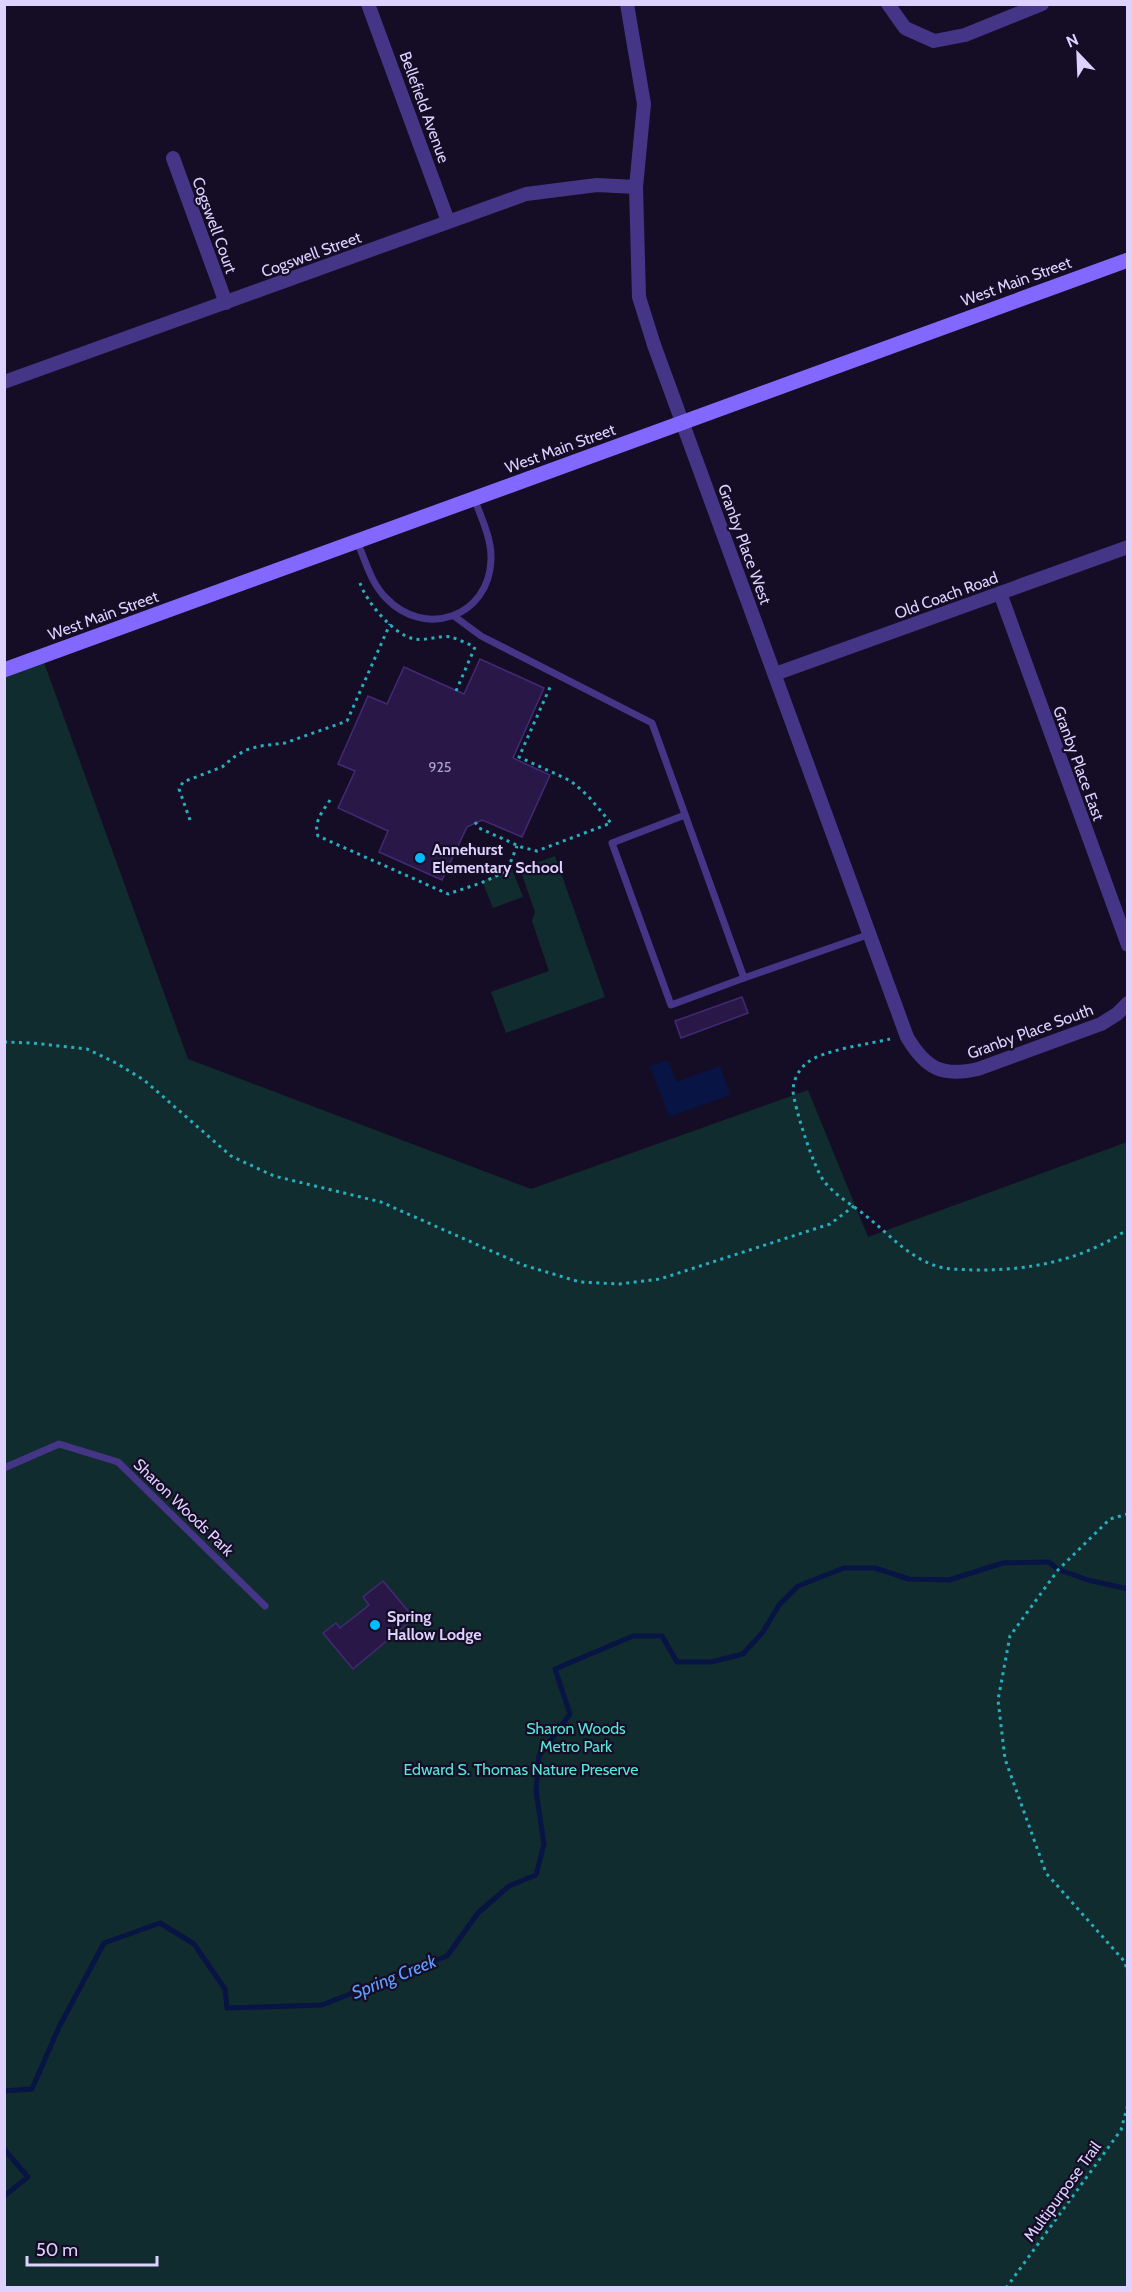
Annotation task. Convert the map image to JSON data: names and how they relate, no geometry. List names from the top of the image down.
{
  "streets": {
    "main road": ["West Main Street"],
    "street": [
      "Bellefield Avenue",
      "Cogswell Court",
      "Cogswell Street",
      "Granby Place West",
      "Old Coach Road",
      "Granby Place East",
      "Granby Place South"
    ],
    "lane": ["Sharon Woods Park"],
    "path": ["Multipurpose Trail"]
  },
  "crossings": [
    ["Bellefield Avenue", "Cogswell Street"],
    ["Cogswell Court", "Cogswell Street"],
    ["Cogswell Street", "Granby Place West"],
    ["West Main Street", "Granby Place West"],
    ["Granby Place West", "Old Coach Road"],
    ["Granby Place West", "Granby Place South"],
    ["Old Coach Road", "Granby Place East"]
  ],
  "water": ["Spring Creek"],
  "parks": ["Sharon Woods Metro Park", "Edward S. Thomas Nature Preserve"],
  "places": ["Annehurst Elementary School", "Spring Hallow Lodge"],
  "house_numbers": ["925"],
  "scale_bar": "50 m",
  "north": "top left"
}
